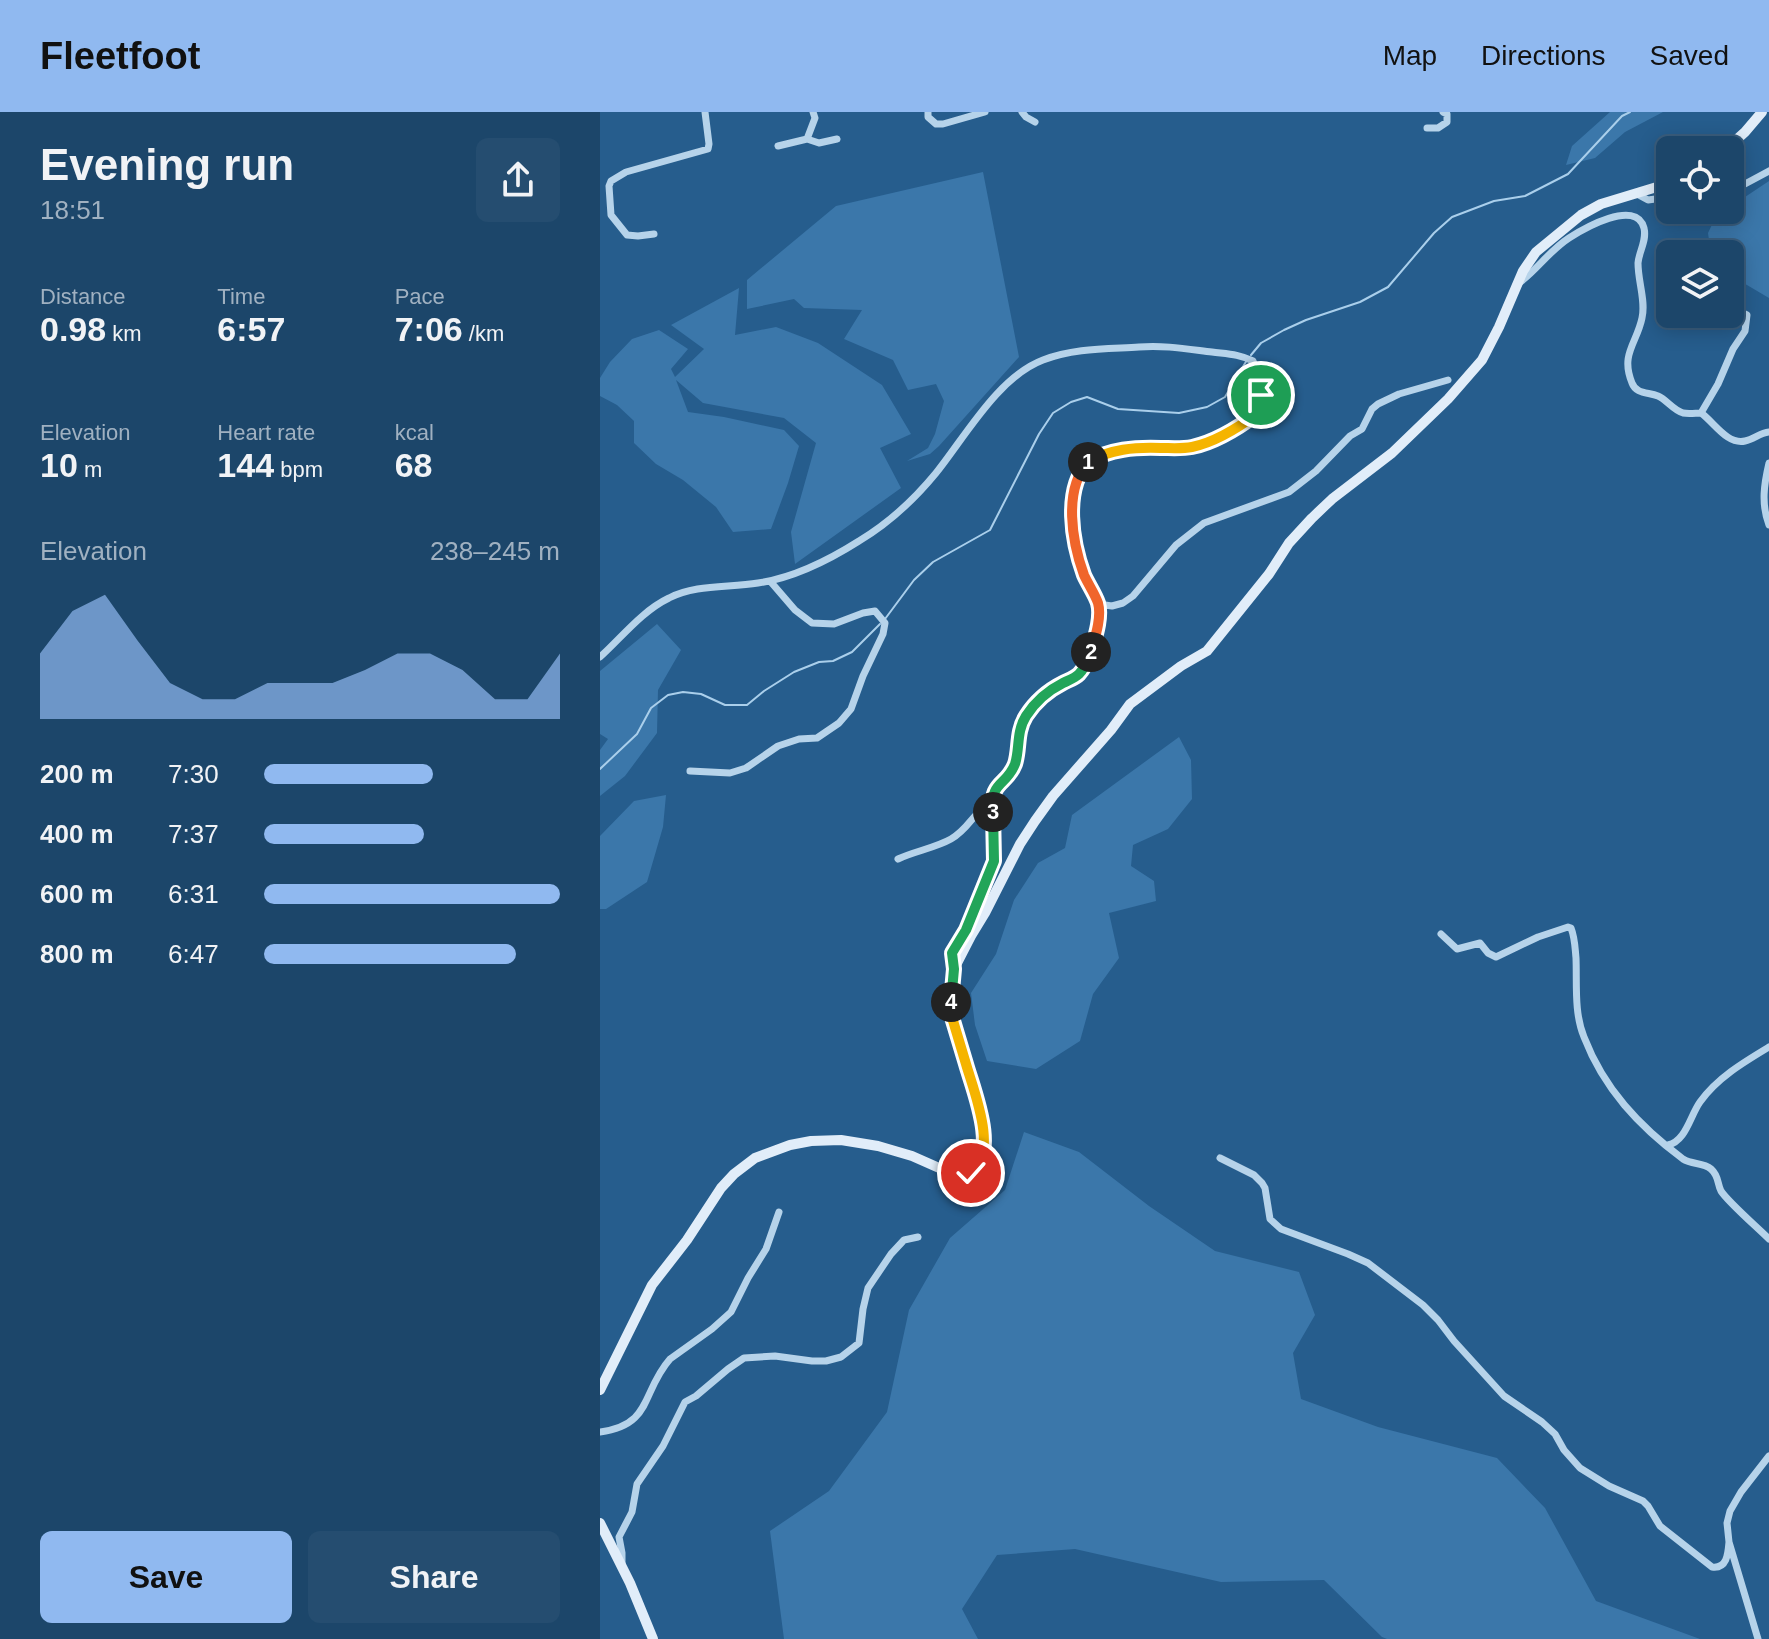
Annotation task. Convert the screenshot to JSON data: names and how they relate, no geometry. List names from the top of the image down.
{
  "page": {
    "header": "Fleetfoot",
    "nav": ["Map", "Directions", "Saved"],
    "heading": ["Evening run", "18:51"],
    "stats": [
      ["Distance", "0.98 km"],
      ["Time", "6:57"],
      ["Pace", "7:06 /km"],
      ["Elevation", "10 m"],
      ["Heart rate", "144 bpm"],
      ["kcal", "68"]
    ],
    "pins": [
      "1",
      "2",
      "3",
      "4"
    ],
    "chart": ["Elevation", "238–245 m"],
    "list": [
      {
        "name": "200 m",
        "note": "7:30"
      },
      {
        "name": "400 m",
        "note": "7:37"
      },
      {
        "name": "600 m",
        "note": "6:31"
      },
      {
        "name": "800 m",
        "note": "6:47"
      }
    ],
    "buttons": ["Save", "Share"]
  }
}
